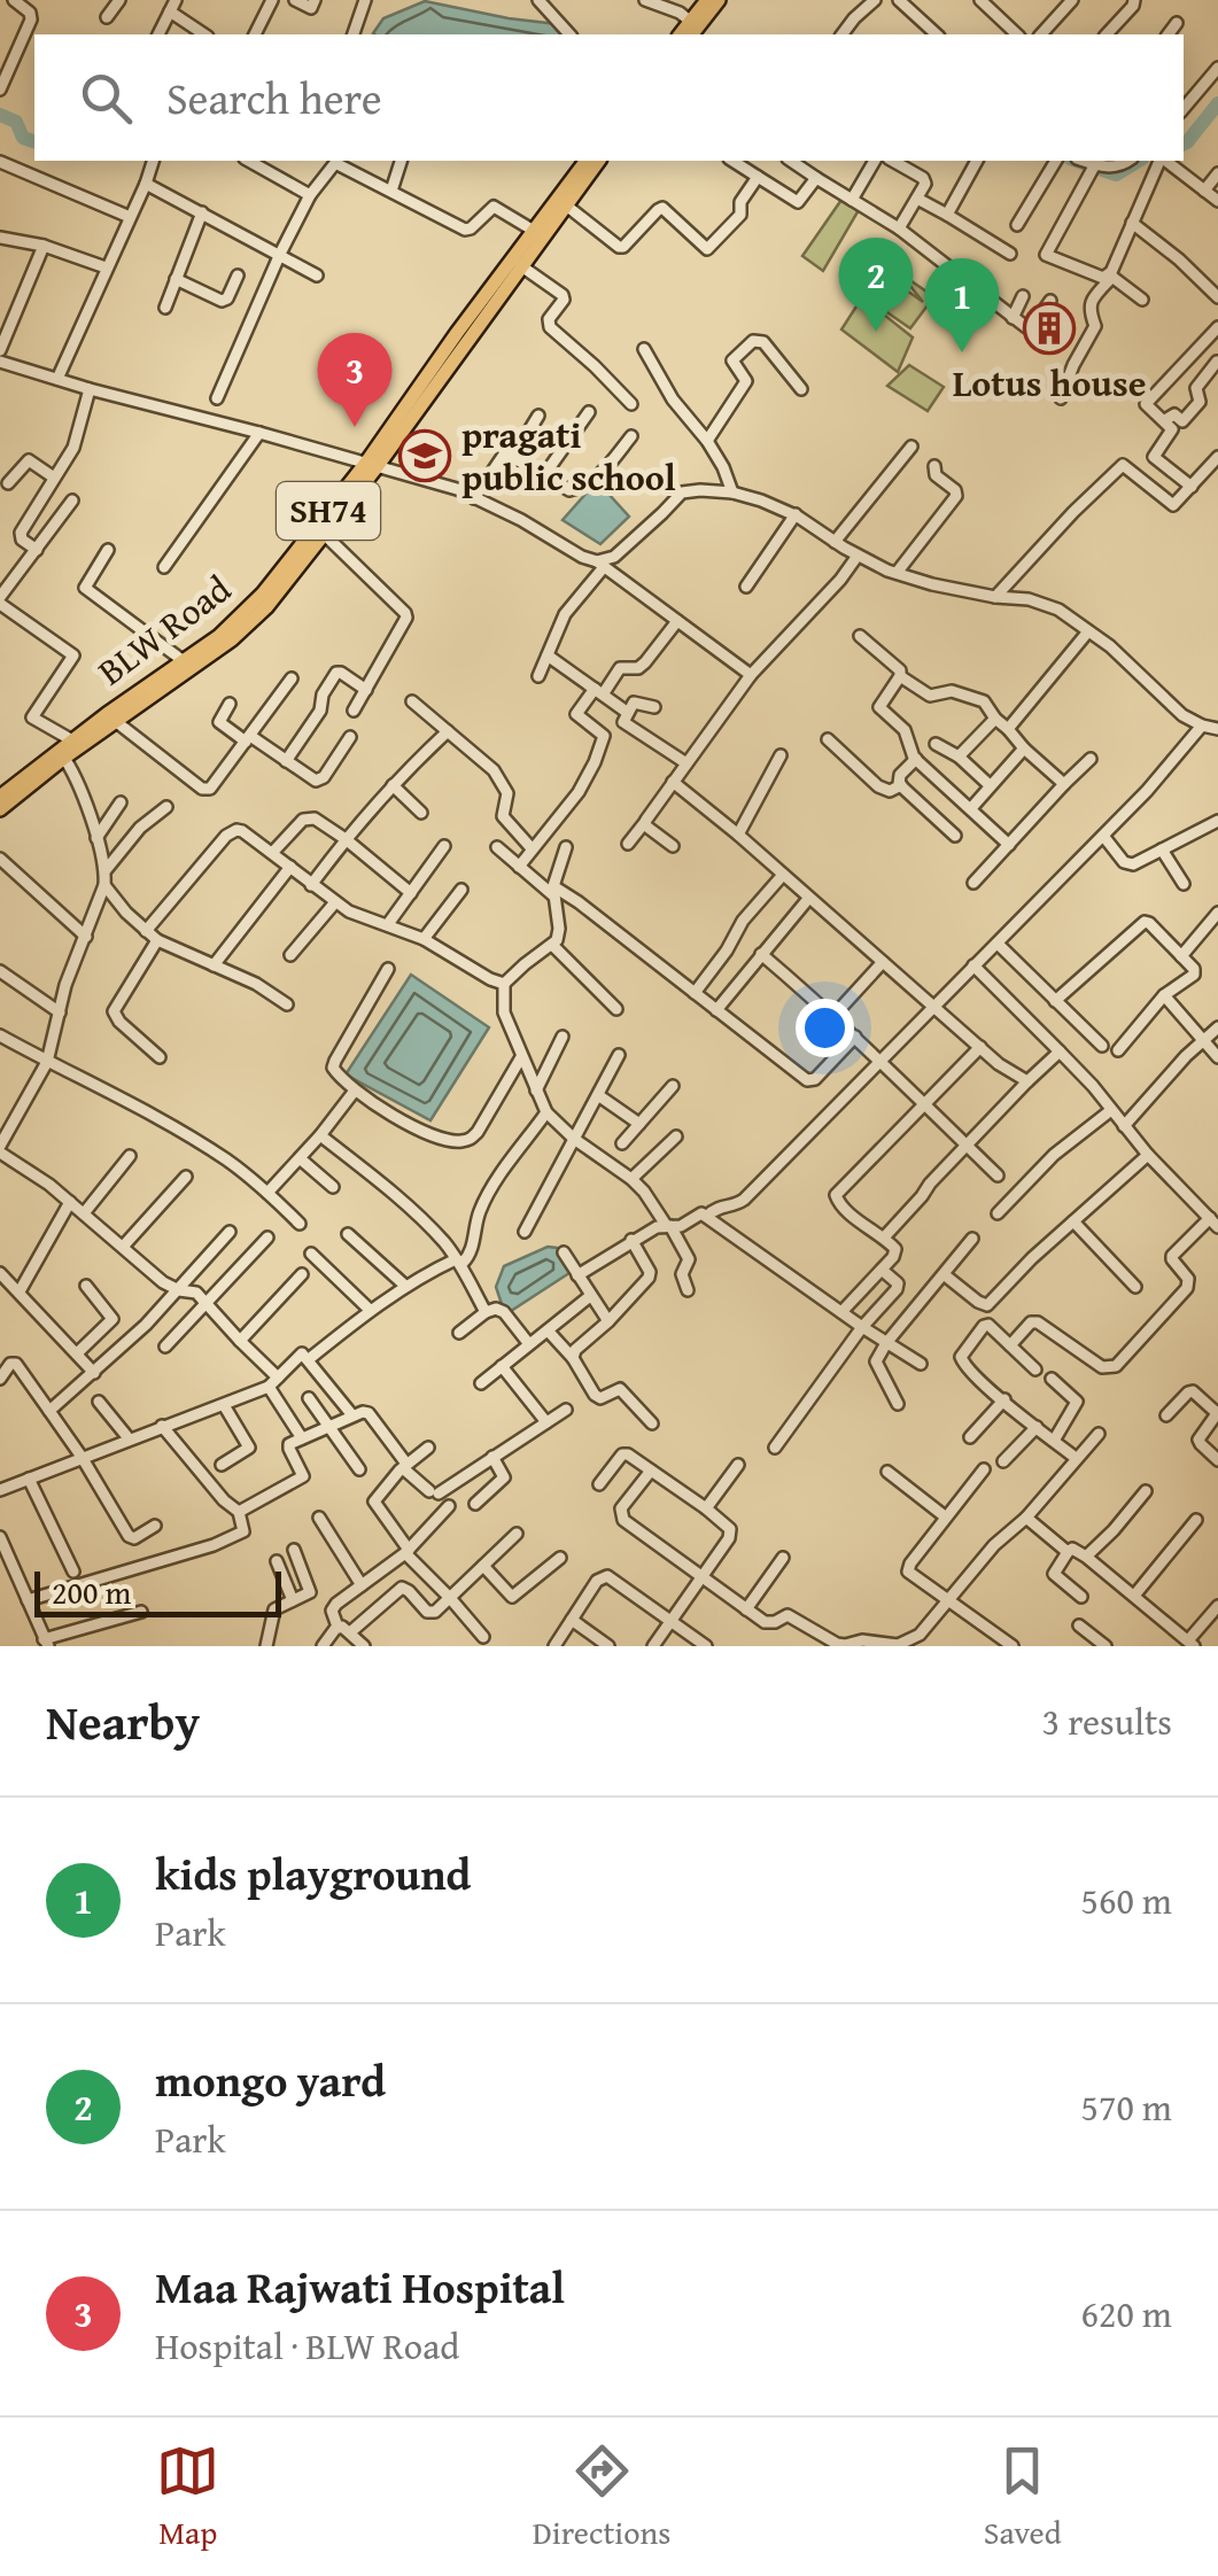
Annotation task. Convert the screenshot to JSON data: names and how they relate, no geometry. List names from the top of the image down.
{
  "streets": {
    "main road": ["SH74", "BLW Road"]
  },
  "crossings": [
    ["SH74", "BLW Road"]
  ],
  "places": {
    "building": ["Lotus house"],
    "school or university": ["pragati public school"]
  },
  "scale_bar": "200 m",
  "page": {
    "search": "Search here",
    "pins": ["2", "1", "3"],
    "scale": "200 m",
    "heading": ["Nearby", "3 results"],
    "list": [
      {
        "mark": "1",
        "name": "kids playground",
        "note": "Park",
        "value": "560 m"
      },
      {
        "mark": "2",
        "name": "mongo yard",
        "note": "Park",
        "value": "570 m"
      },
      {
        "mark": "3",
        "name": "Maa Rajwati Hospital",
        "note": "Hospital · BLW Road",
        "value": "620 m"
      }
    ],
    "nav": ["Map", "Directions", "Saved"]
  }
}
